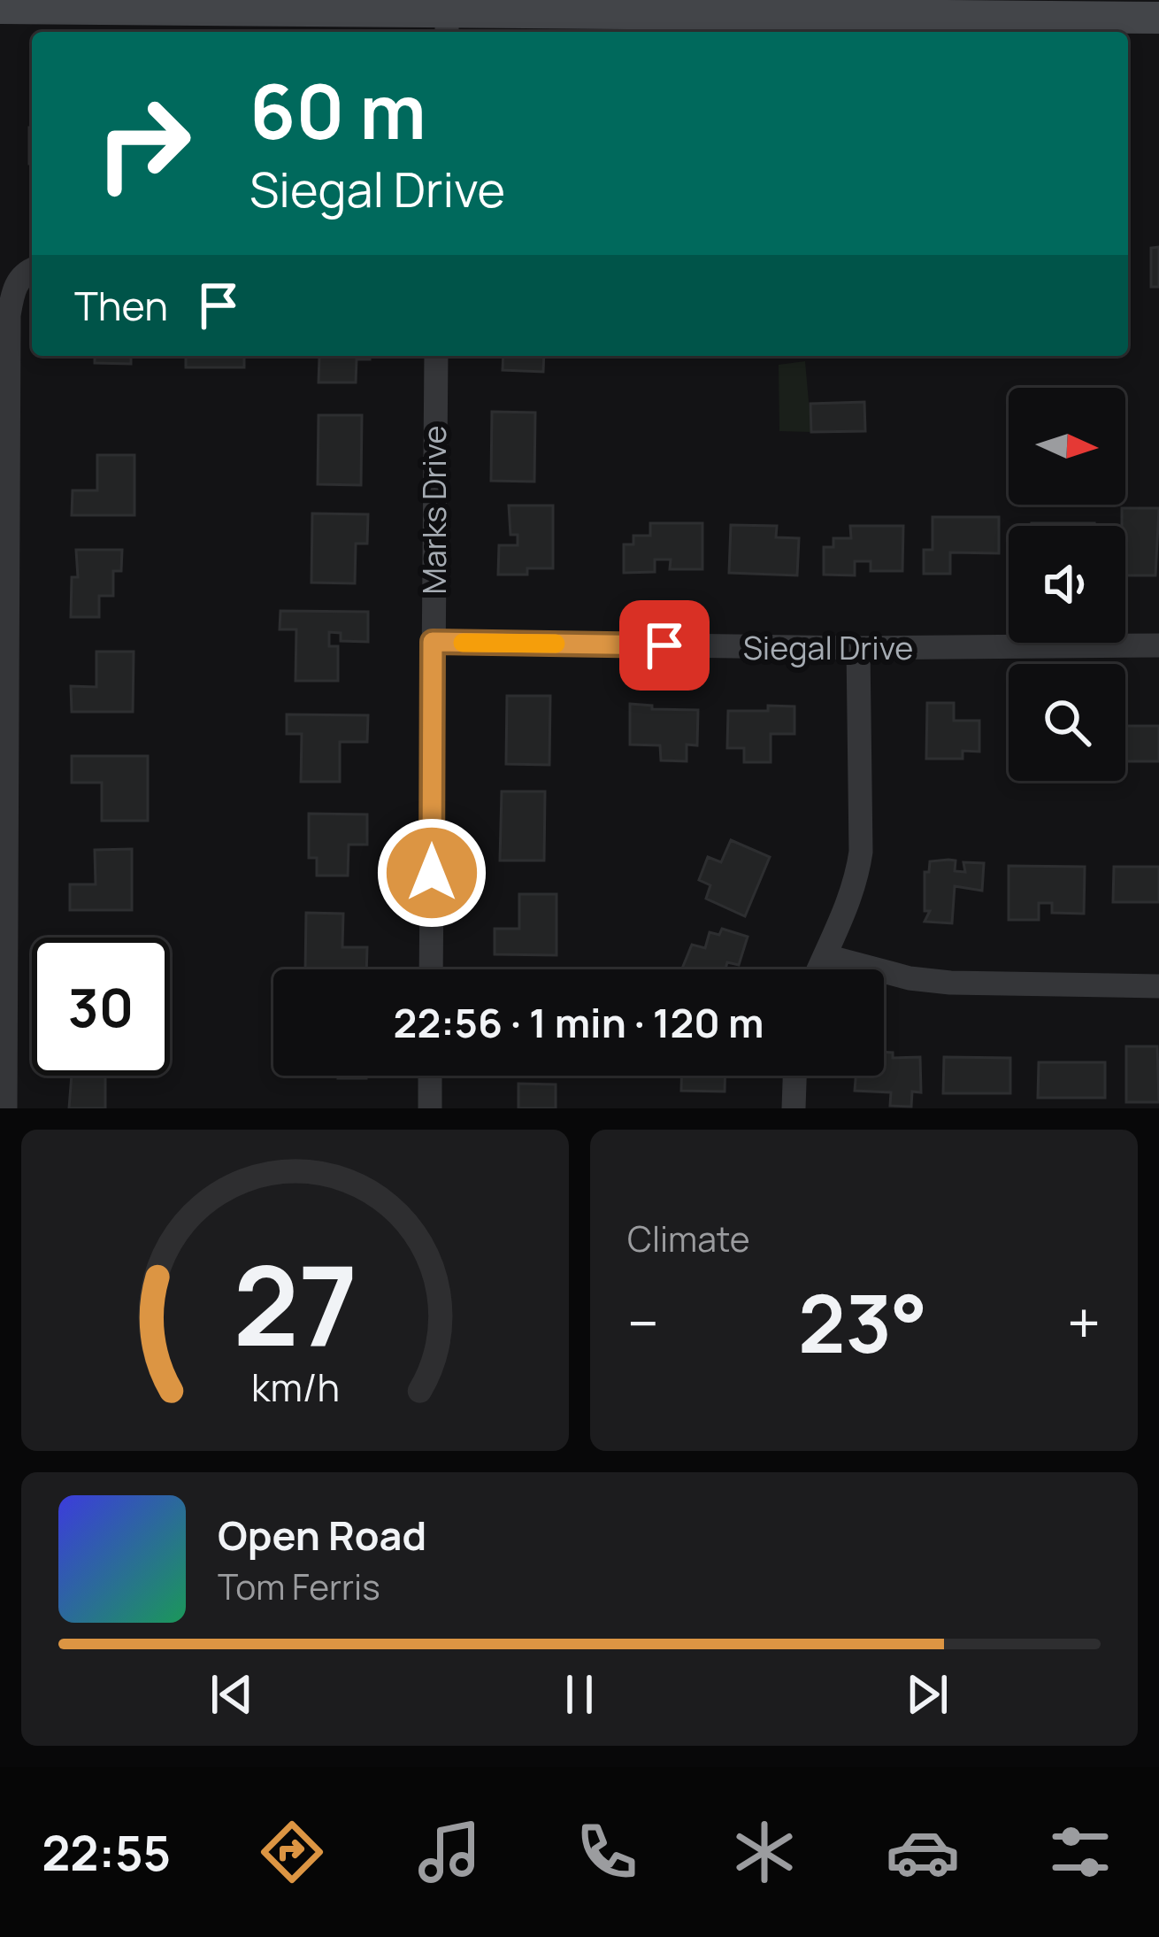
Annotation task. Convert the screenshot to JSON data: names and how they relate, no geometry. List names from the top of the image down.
{
  "streets": {
    "street": ["Marks Drive", "Siegal Drive"]
  },
  "crossings": [
    ["Marks Drive", "Siegal Drive"]
  ],
  "north": "right",
  "page": {
    "turn": ["60 m", "Siegal Drive"],
    "then": "Then",
    "limit": "30",
    "trip": "22:56 · 1 min · 120 m",
    "tile": "Climate",
    "heat": ["−", "23°", "+"],
    "song": ["Open Road", "Tom Ferris"],
    "tabs": "22:55",
    "gauge": ["27", "km/h"]
  }
}
